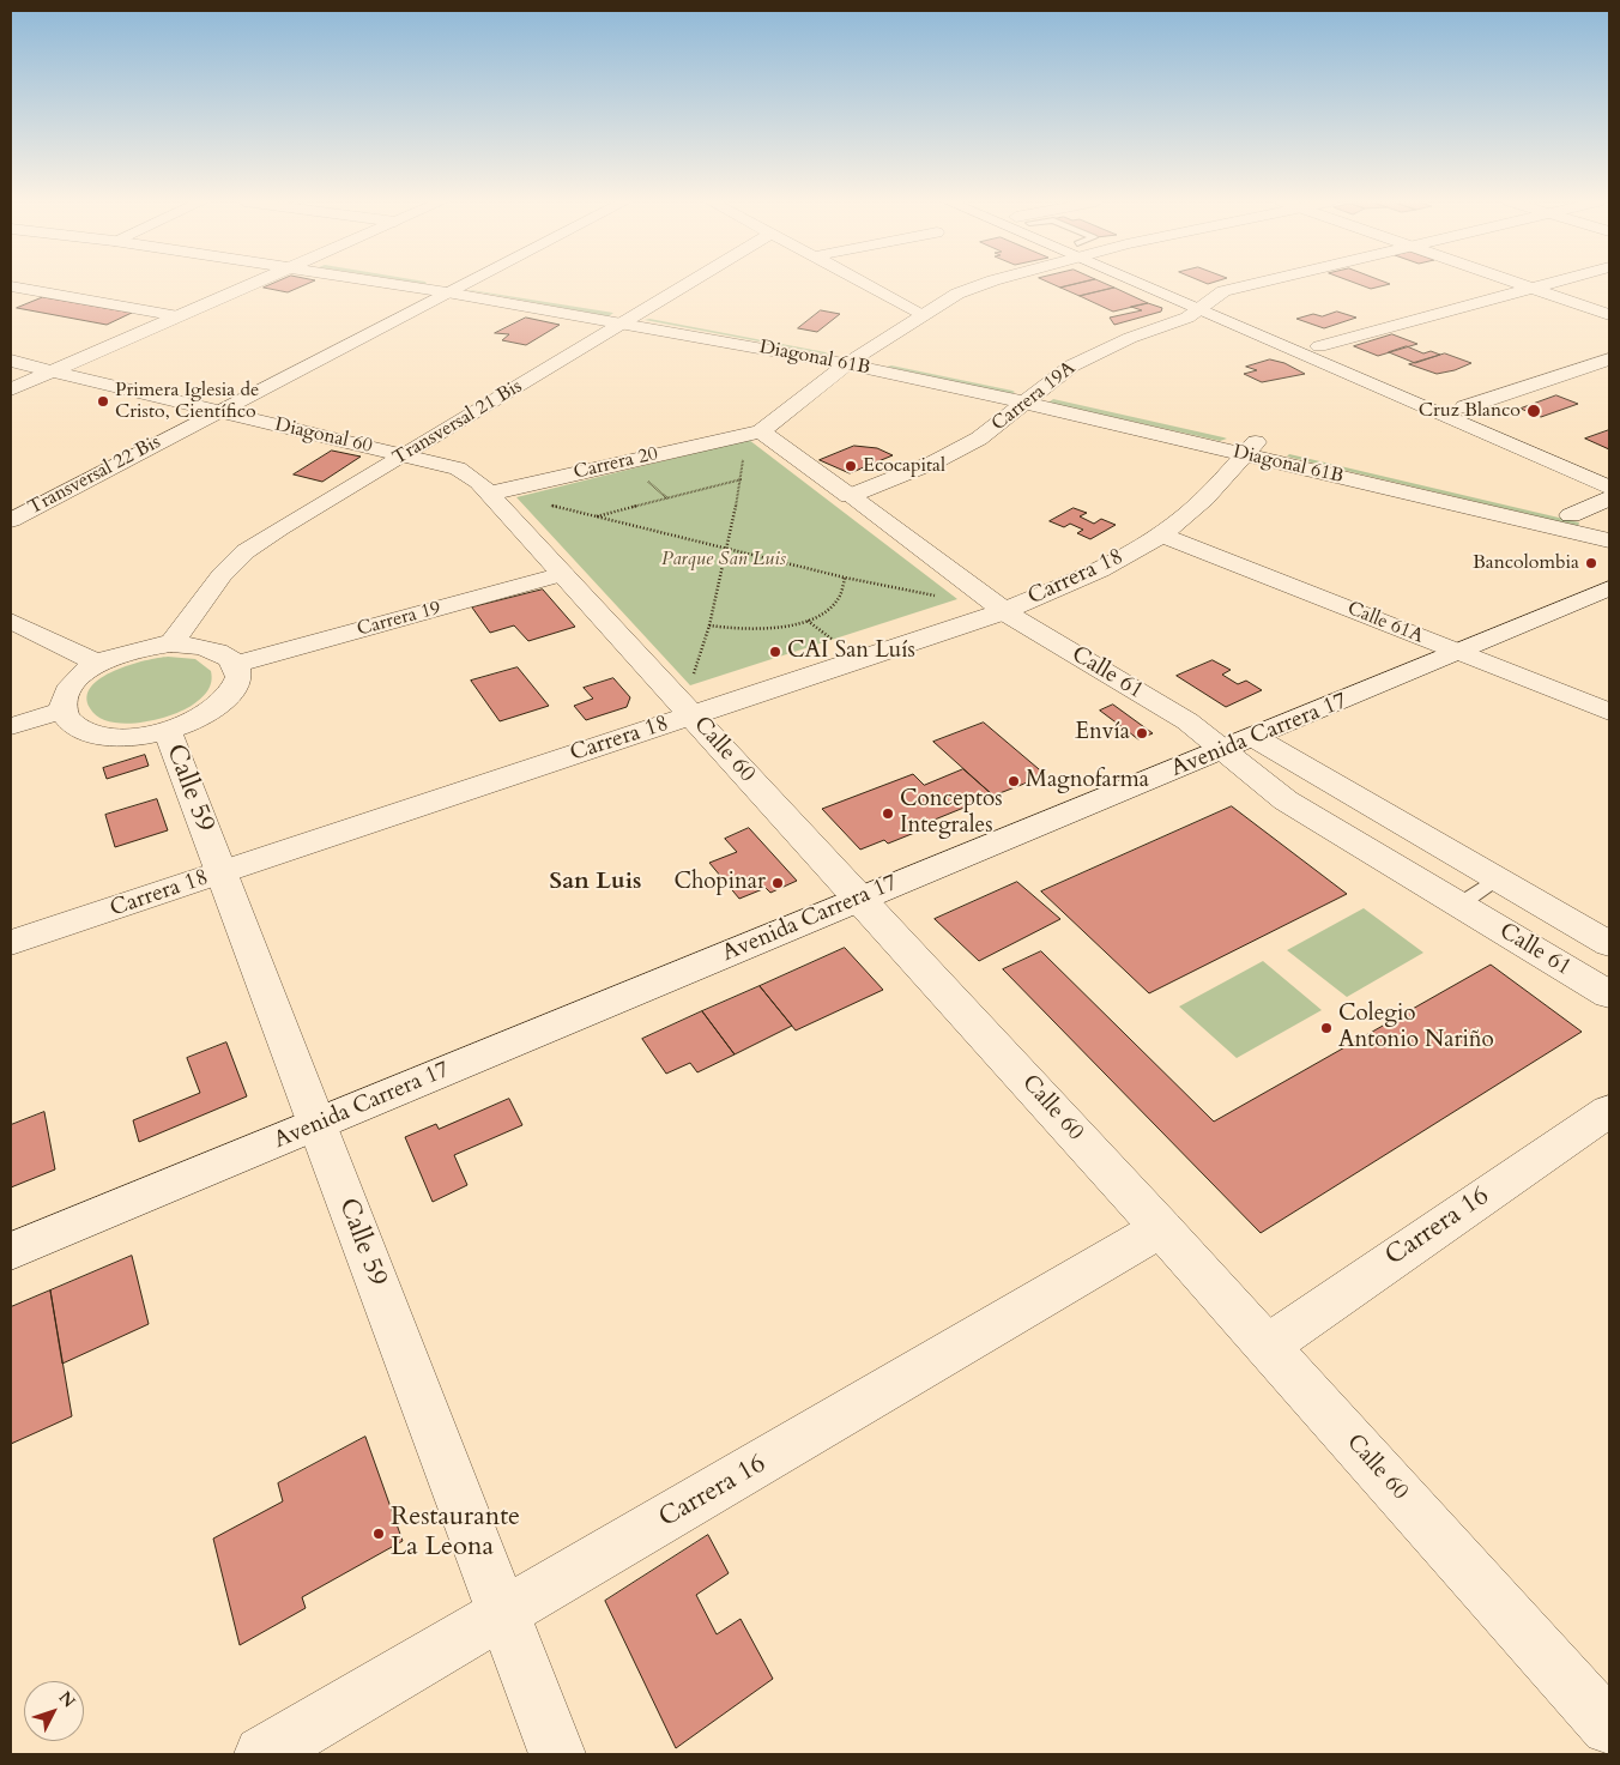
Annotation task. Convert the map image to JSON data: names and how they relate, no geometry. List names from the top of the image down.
{
  "streets": {
    "street": [
      "Diagonal 61B",
      "Carrera 19A",
      "Transversal 21 Bis",
      "Diagonal 60",
      "Carrera 20",
      "Transversal 22 Bis",
      "Carrera 18",
      "Carrera 19",
      "Calle 61A",
      "Calle 61",
      "Avenida Carrera 17",
      "Calle 60",
      "Calle 59",
      "Carrera 16"
    ]
  },
  "crossings": [
    ["Diagonal 61B", "Carrera 19A"],
    ["Diagonal 61B", "Transversal 21 Bis"],
    ["Diagonal 61B", "Carrera 20"],
    ["Diagonal 61B", "Transversal 22 Bis"],
    ["Diagonal 61B", "Carrera 18"],
    ["Carrera 19A", "Calle 61"],
    ["Transversal 21 Bis", "Diagonal 60"],
    ["Diagonal 60", "Carrera 20"],
    ["Diagonal 60", "Transversal 22 Bis"],
    ["Diagonal 60", "Calle 60"],
    ["Carrera 20", "Calle 61"],
    ["Carrera 20", "Calle 60"],
    ["Carrera 18", "Calle 61A"],
    ["Carrera 18", "Calle 61"],
    ["Carrera 18", "Calle 60"],
    ["Carrera 18", "Calle 59"],
    ["Carrera 19", "Calle 60"],
    ["Calle 61A", "Avenida Carrera 17"],
    ["Calle 61", "Avenida Carrera 17"],
    ["Avenida Carrera 17", "Calle 60"],
    ["Avenida Carrera 17", "Calle 59"],
    ["Calle 60", "Carrera 16"],
    ["Calle 59", "Carrera 16"]
  ],
  "districts": ["San Luis"],
  "parks": ["Parque San Luis"],
  "places": [
    "Primera Iglesia de Cristo, Científico",
    "Cruz Blanco",
    "Ecocapital",
    "Bancolombia",
    "CAI San Luís",
    "Envía",
    "Magnofarma",
    "Conceptos Integrales",
    "Chopinar",
    "Colegio Antonio Nariño",
    "Restaurante La Leona"
  ],
  "north": "top right"
}
